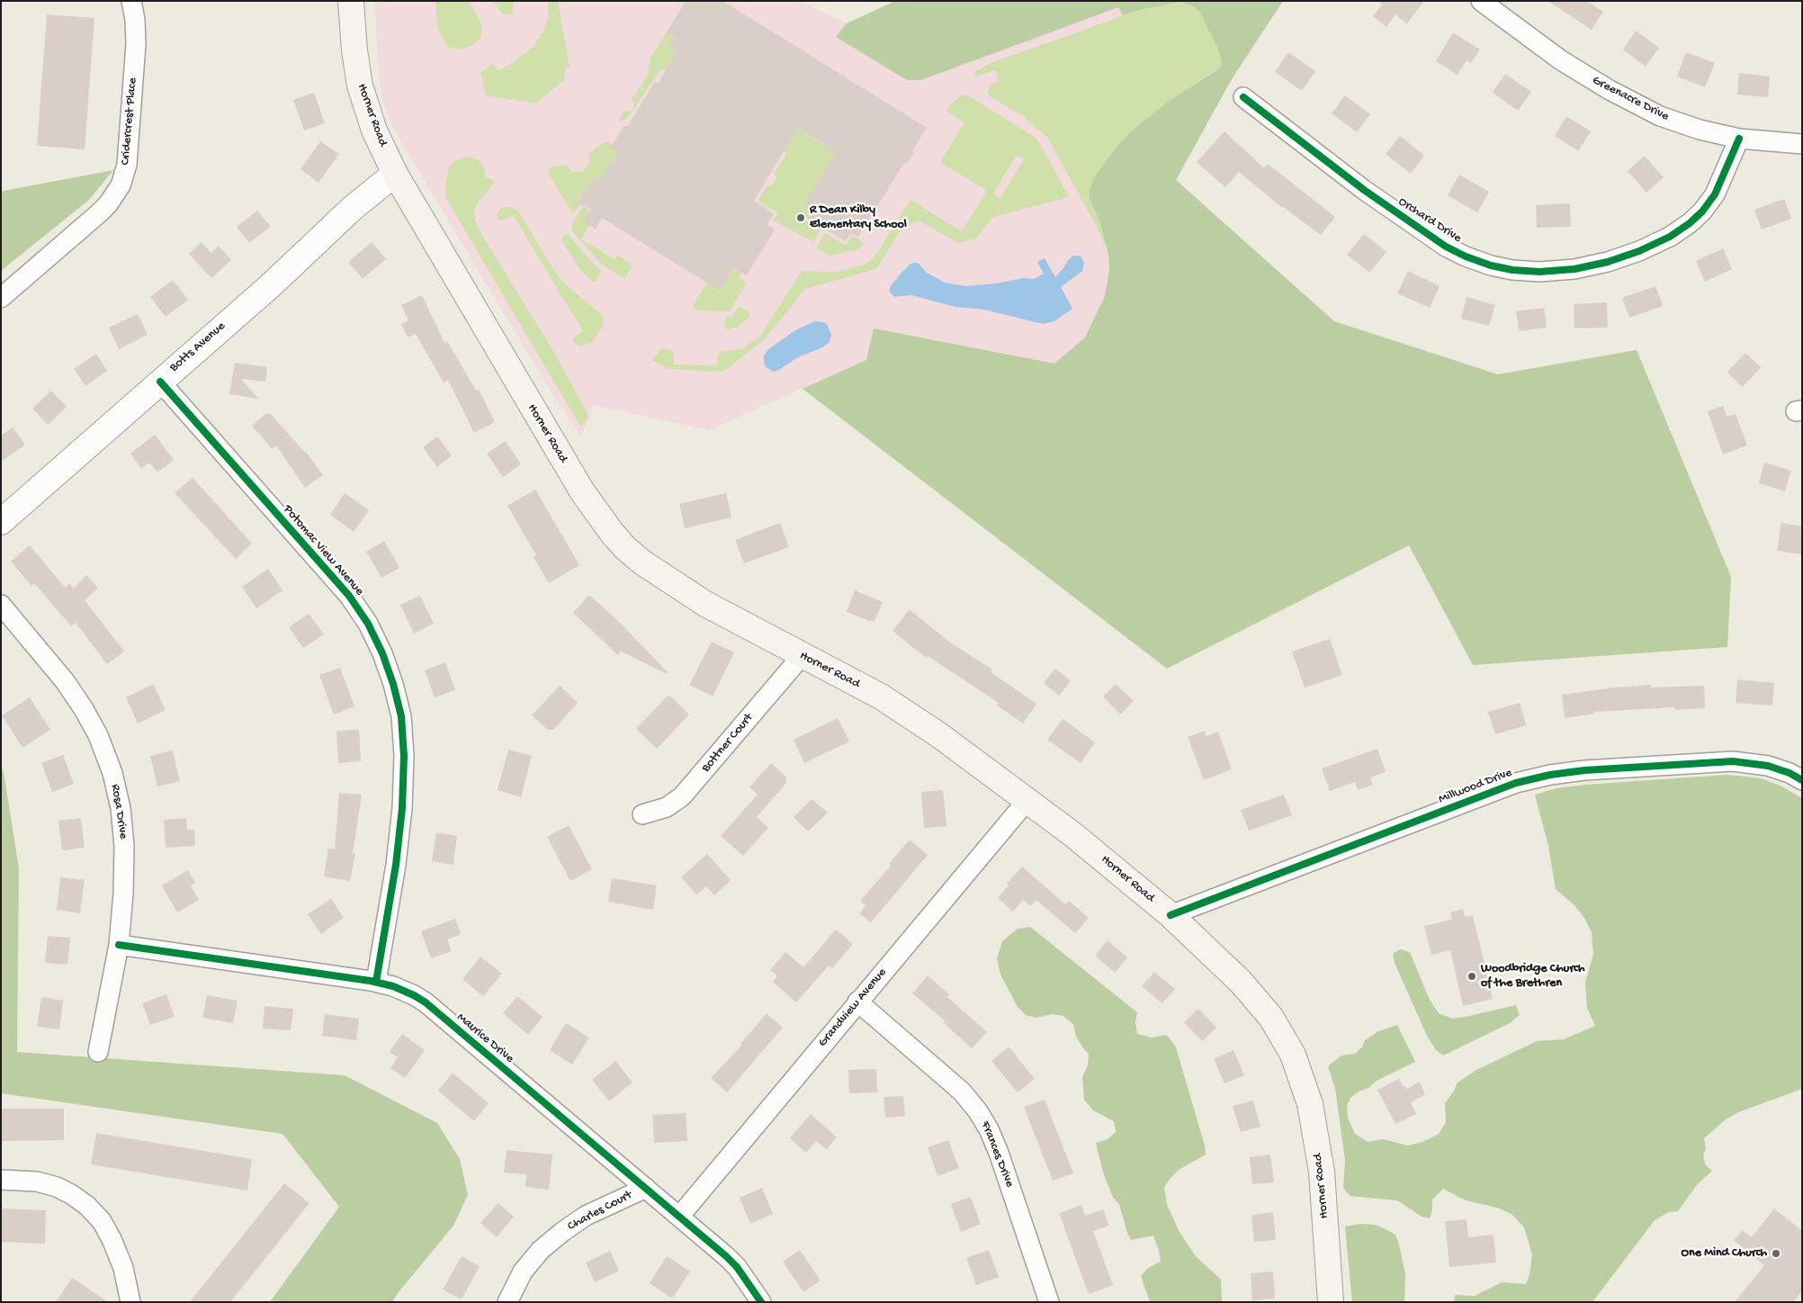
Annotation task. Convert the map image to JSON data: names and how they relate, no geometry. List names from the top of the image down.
{
  "streets": {
    "main road": ["Horner Road"],
    "street": [
      "Greenacre Drive",
      "Cridercrest Place",
      "Orchard Drive",
      "Botts Avenue",
      "Potomac View Avenue",
      "Bottner Court",
      "Millwood Drive",
      "Rosa Drive",
      "Grandview Avenue",
      "Maurice Drive",
      "Frances Drive",
      "Charles Court"
    ]
  },
  "crossings": [
    ["Greenacre Drive", "Orchard Drive"],
    ["Horner Road", "Botts Avenue"],
    ["Horner Road", "Bottner Court"],
    ["Horner Road", "Millwood Drive"],
    ["Horner Road", "Grandview Avenue"],
    ["Botts Avenue", "Potomac View Avenue"],
    ["Potomac View Avenue", "Maurice Drive"],
    ["Rosa Drive", "Maurice Drive"],
    ["Grandview Avenue", "Maurice Drive"],
    ["Grandview Avenue", "Frances Drive"],
    ["Maurice Drive", "Charles Court"]
  ],
  "places": ["R Dean Kilby Elementary School", "Woodbridge Church of the Brethren", "One Mind Church"]
}
